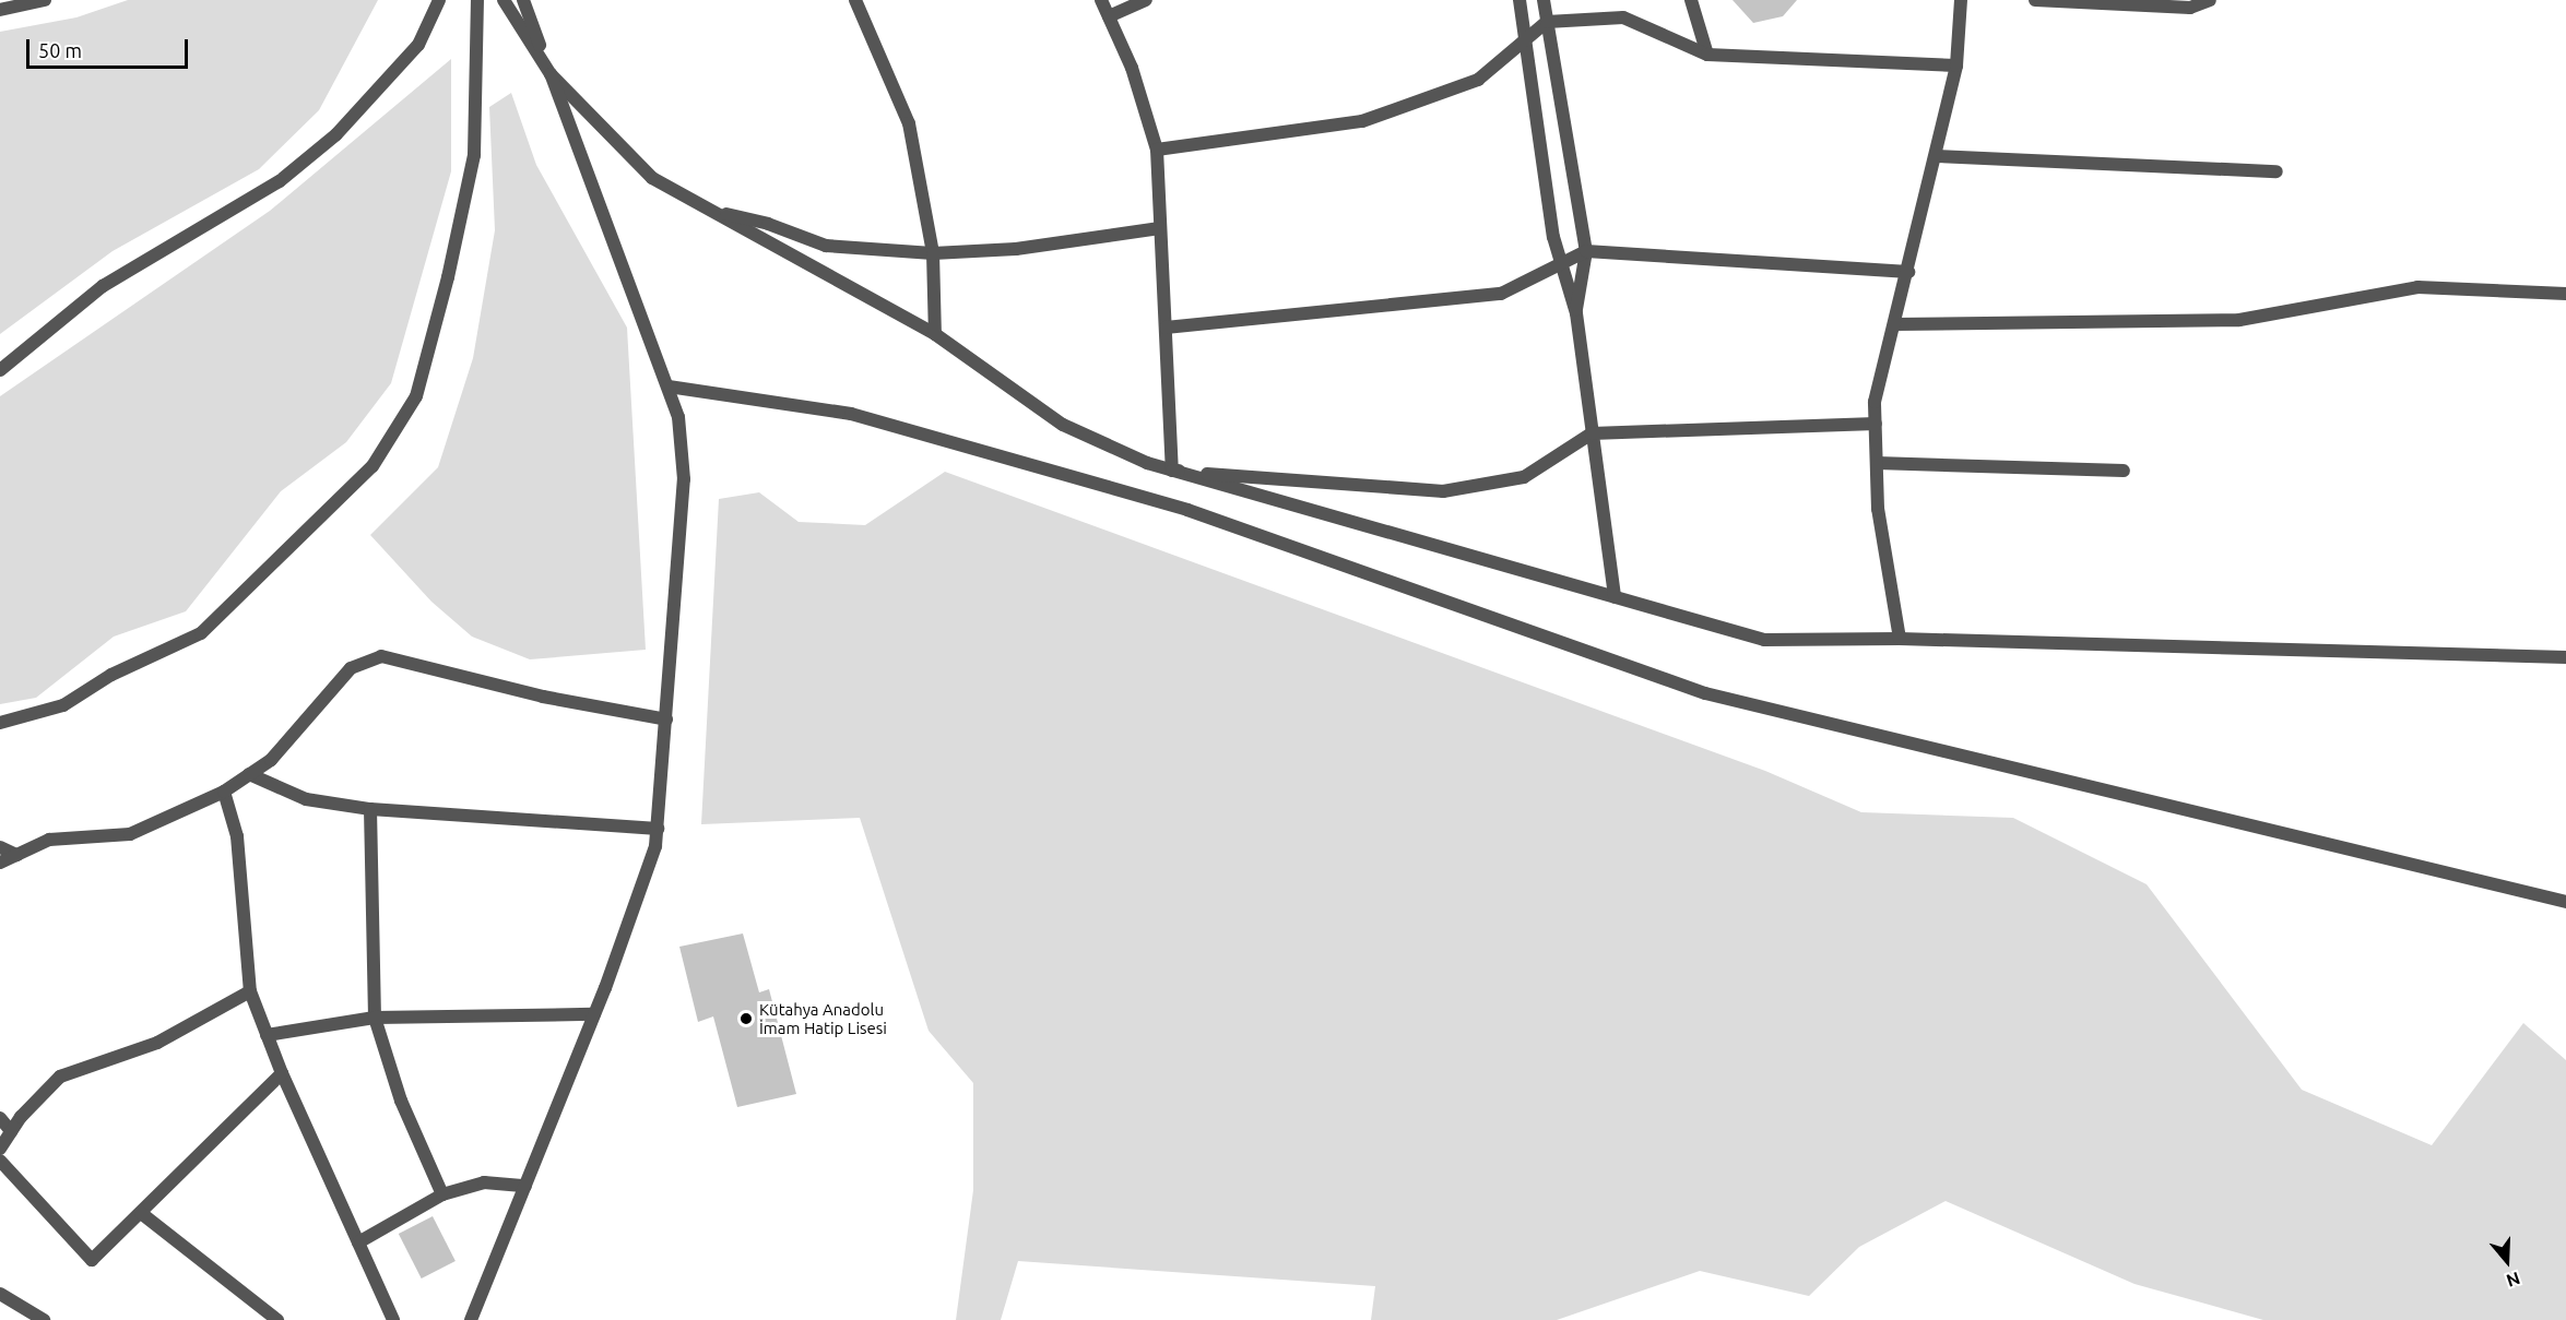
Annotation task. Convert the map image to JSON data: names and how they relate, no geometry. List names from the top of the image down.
{
  "places": ["Kütahya Anadolu İmam Hatip Lisesi"],
  "scale_bar": "50 m",
  "north": "bottom"
}
